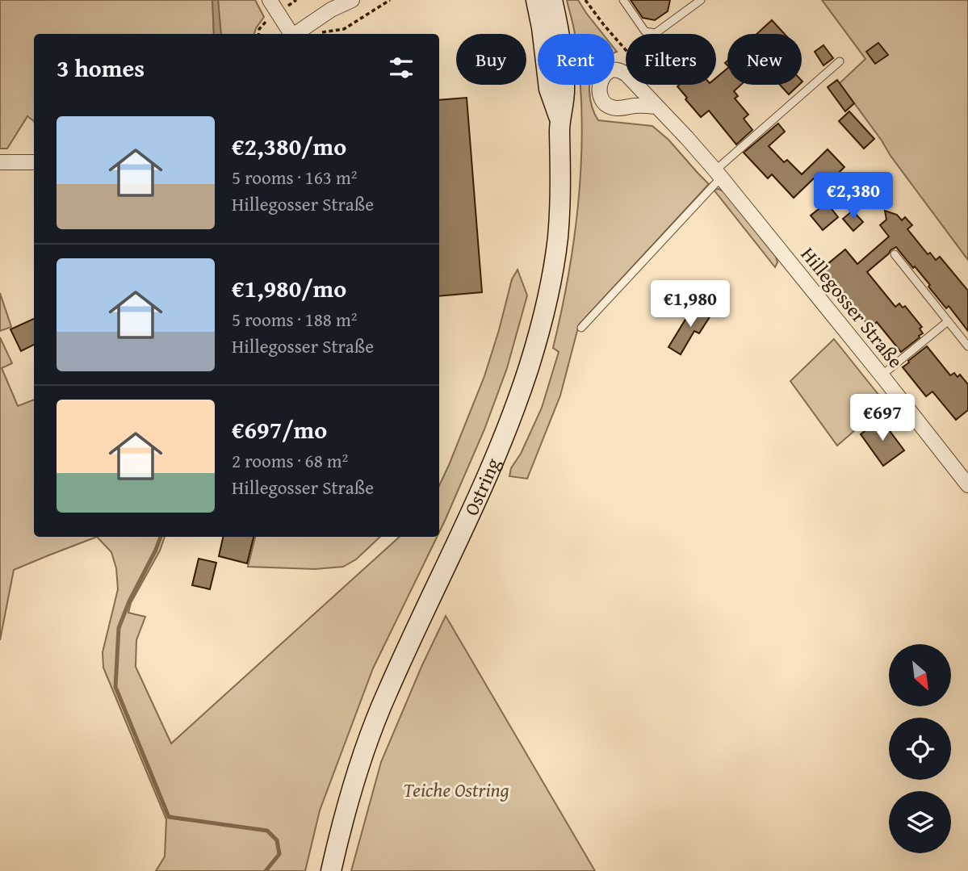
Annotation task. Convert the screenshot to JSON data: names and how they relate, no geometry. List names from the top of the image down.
{
  "streets": {
    "main road": ["Ostring"],
    "street": ["Hillegosser Straße"]
  },
  "parks": ["Teiche Ostring"],
  "north": "bottom right",
  "page": {
    "chip": [
      "Buy",
      "Rent",
      "Filters",
      "New"
    ],
    "heading": "3 homes",
    "list": [
      {
        "name": "€2,380/mo",
        "note": "5 rooms · 163 m² · Hillegosser Straße"
      },
      {
        "name": "€1,980/mo",
        "note": "5 rooms · 188 m² · Hillegosser Straße"
      },
      {
        "name": "€697/mo",
        "note": "2 rooms · 68 m² · Hillegosser Straße"
      }
    ],
    "price": ["€2,380", "€1,980", "€697"]
  }
}
